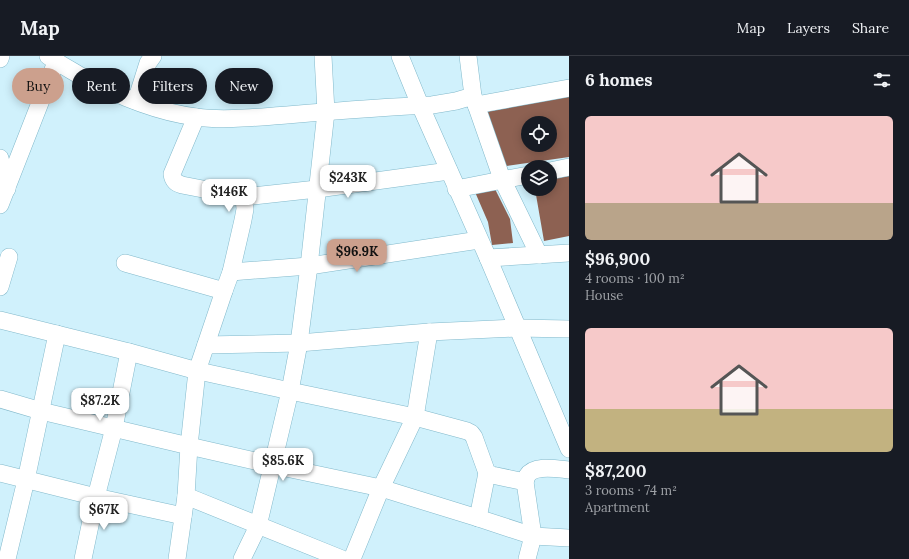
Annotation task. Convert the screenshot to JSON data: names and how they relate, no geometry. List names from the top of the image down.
{
  "page": {
    "header": "Map",
    "nav": ["Map", "Layers", "Share"],
    "heading": "6 homes",
    "chip": [
      "Buy",
      "Rent",
      "Filters",
      "New"
    ],
    "list": [
      {
        "name": "$96,900",
        "note": "4 rooms · 100 m² · House"
      },
      {
        "name": "$87,200",
        "note": "3 rooms · 74 m² · Apartment"
      }
    ],
    "price": [
      "$243K",
      "$146K",
      "$96.9K",
      "$87.2K",
      "$85.6K",
      "$67K"
    ]
  }
}
